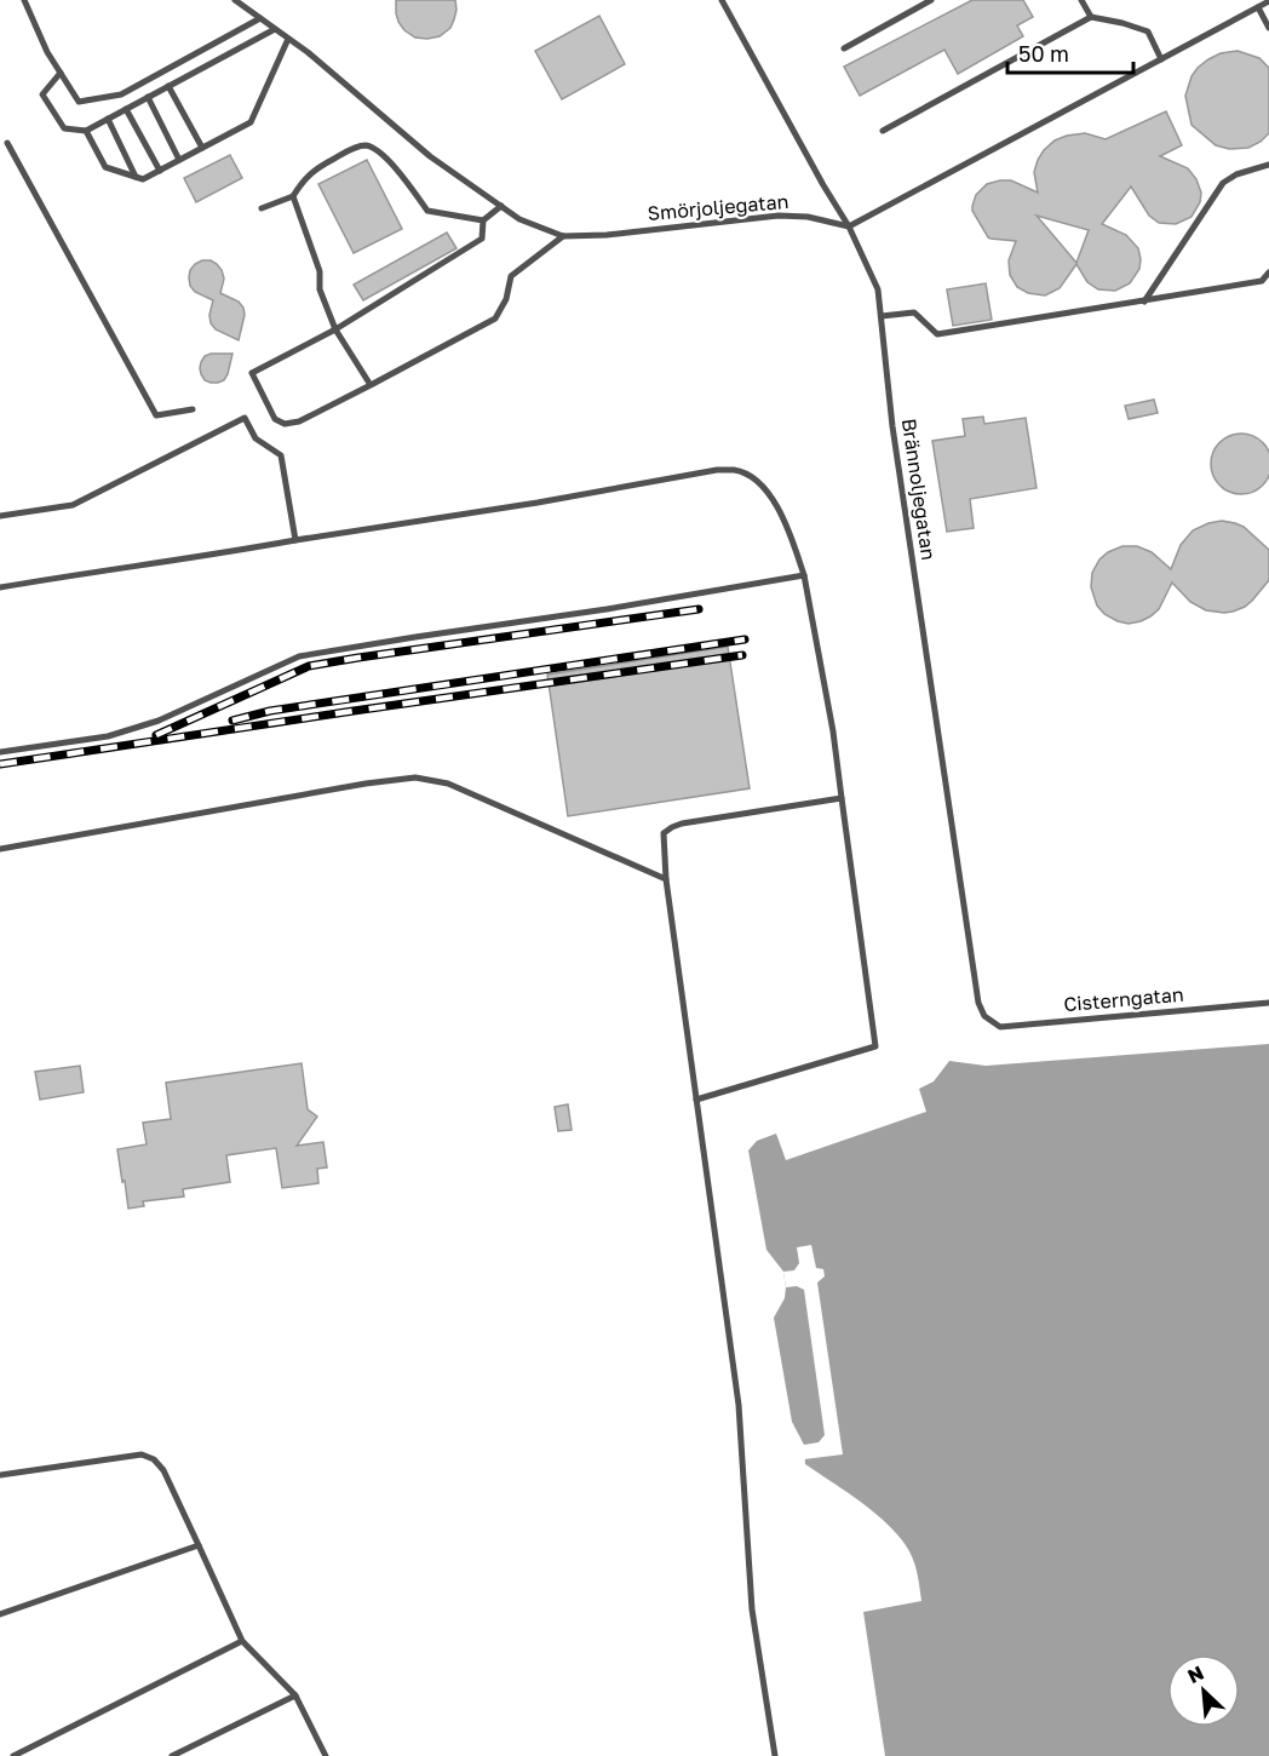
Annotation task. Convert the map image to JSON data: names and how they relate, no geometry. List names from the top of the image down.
{
  "streets": {
    "lane": ["Smörjoljegatan", "Brännoljegatan", "Cisterngatan"]
  },
  "crossings": [
    ["Smörjoljegatan", "Brännoljegatan"],
    ["Brännoljegatan", "Cisterngatan"]
  ],
  "scale_bar": "50 m",
  "north": "top left"
}
